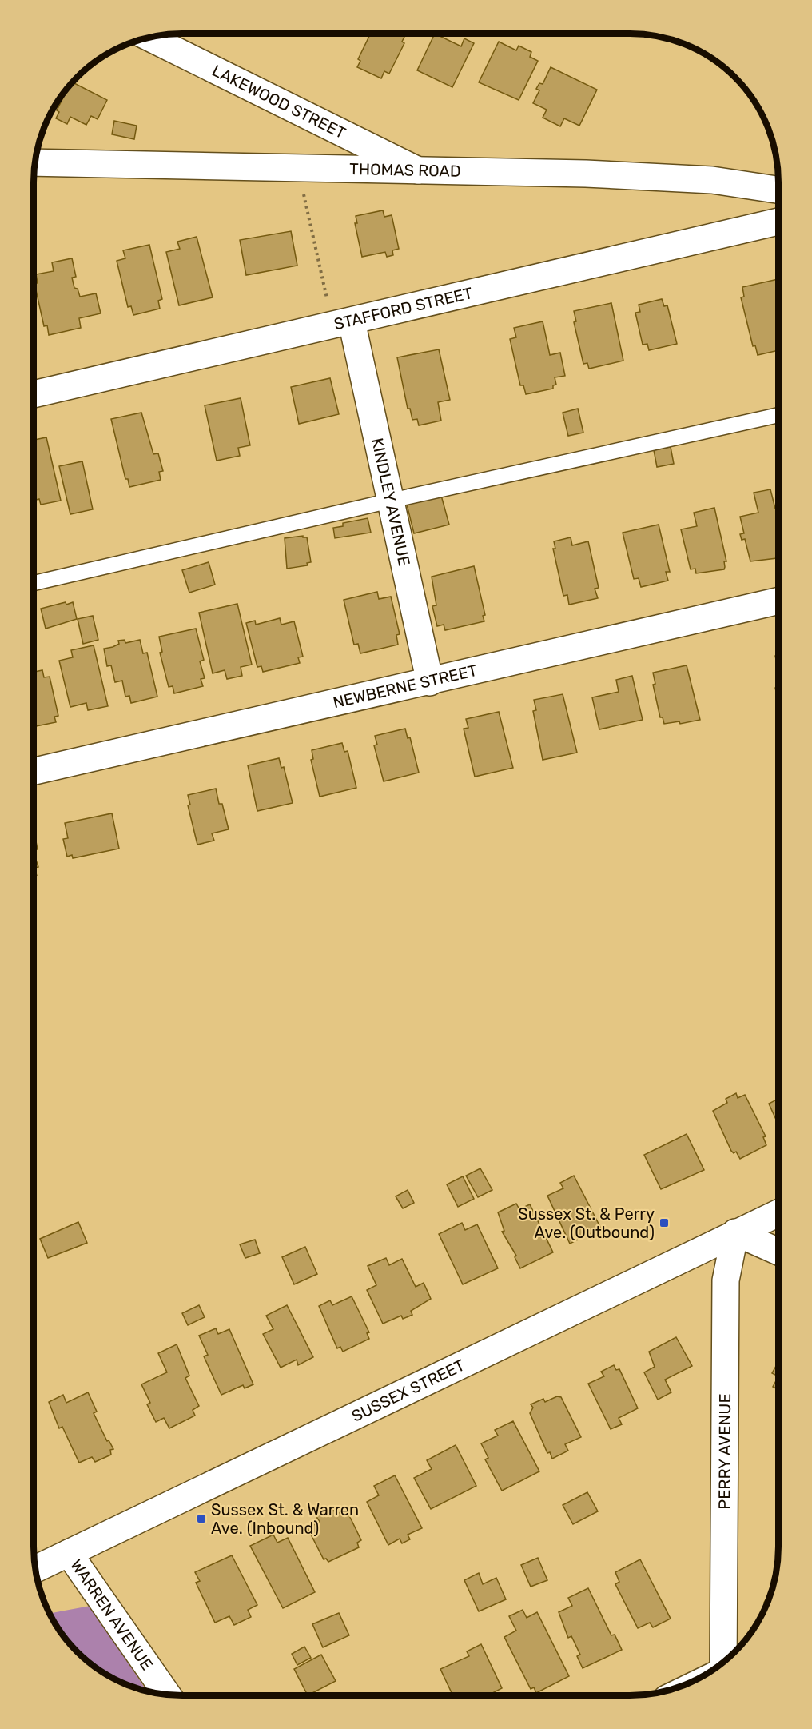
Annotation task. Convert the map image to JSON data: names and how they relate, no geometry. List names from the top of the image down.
{
  "streets": {
    "street": [
      "LAKEWOOD STREET",
      "THOMAS ROAD",
      "STAFFORD STREET",
      "KINDLEY AVENUE",
      "NEWBERNE STREET",
      "SUSSEX STREET",
      "PERRY AVENUE",
      "WARREN AVENUE"
    ]
  },
  "crossings": [
    ["LAKEWOOD STREET", "THOMAS ROAD"],
    ["STAFFORD STREET", "KINDLEY AVENUE"],
    ["KINDLEY AVENUE", "NEWBERNE STREET"],
    ["SUSSEX STREET", "PERRY AVENUE"],
    ["SUSSEX STREET", "WARREN AVENUE"]
  ],
  "places": {
    "transit": ["Sussex St. & Perry Ave. (Outbound)", "Sussex St. & Warren Ave. (Inbound)"]
  }
}
